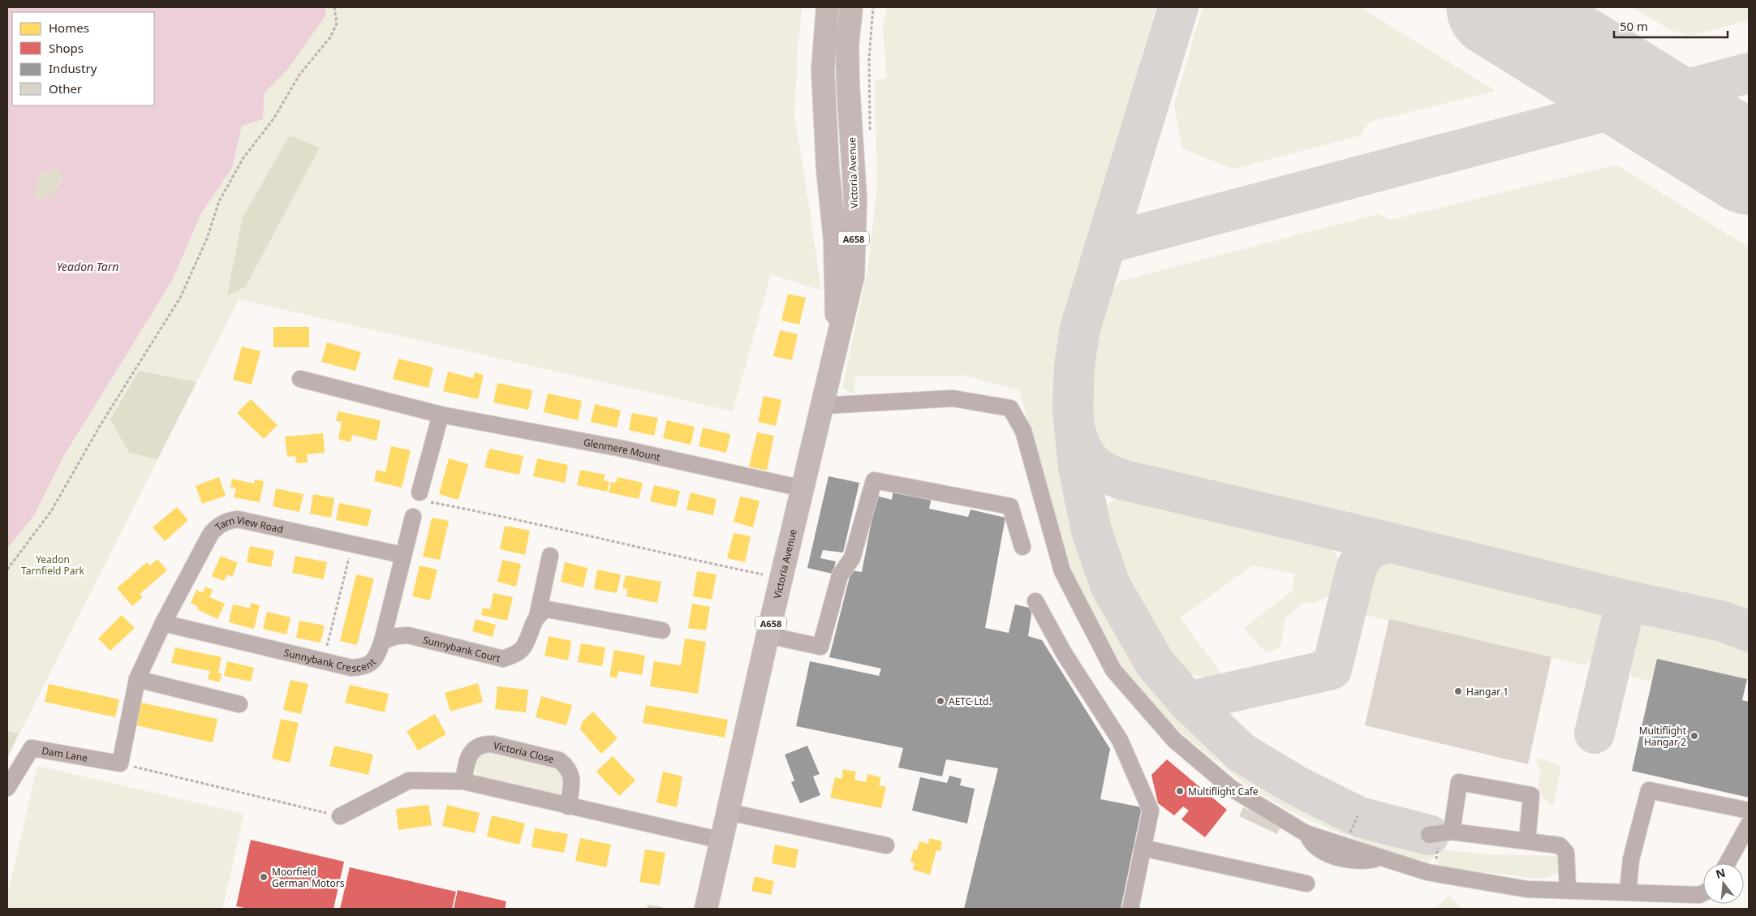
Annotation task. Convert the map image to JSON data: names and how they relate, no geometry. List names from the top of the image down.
{
  "streets": {
    "highway": ["Victoria Avenue", "A658"],
    "street": [
      "Glenmere Mount",
      "Tarn View Road",
      "Sunnybank Court",
      "Sunnybank Crescent",
      "Victoria Close",
      "Dam Lane"
    ]
  },
  "crossings": [
    ["Victoria Avenue", "Glenmere Mount"],
    ["Tarn View Road", "Sunnybank Crescent"],
    ["Tarn View Road", "Dam Lane"],
    ["Sunnybank Court", "Sunnybank Crescent"]
  ],
  "water": ["Yeadon Tarn"],
  "parks": ["Yeadon Tarnfield Park"],
  "places": [
    "Hangar 1",
    "AETC Ltd.",
    "Multiflight Hangar 2",
    "Multiflight Cafe",
    "Moorfield German Motors"
  ],
  "legend": [
    "Homes",
    "Shops",
    "Industry",
    "Other"
  ],
  "scale_bar": "50 m",
  "north": "top"
}
